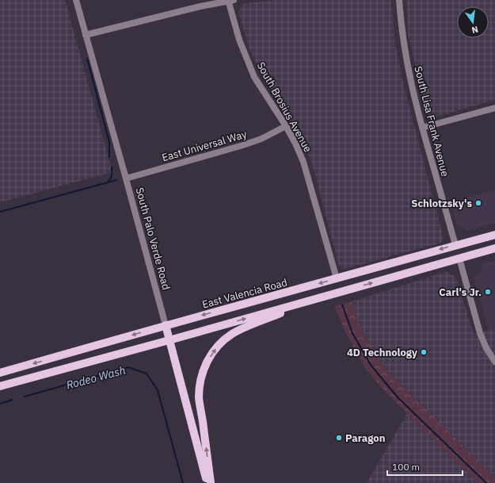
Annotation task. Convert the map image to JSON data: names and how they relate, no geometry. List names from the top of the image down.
{
  "streets": {
    "main road": ["South Palo Verde Road", "East Valencia Road"],
    "street": ["South Brosius Avenue", "South Lisa Frank Avenue", "East Universal Way"]
  },
  "crossings": [
    ["South Brosius Avenue", "East Universal Way"],
    ["South Brosius Avenue", "East Valencia Road"],
    ["South Lisa Frank Avenue", "East Valencia Road"],
    ["East Universal Way", "South Palo Verde Road"],
    ["South Palo Verde Road", "East Valencia Road"]
  ],
  "water": ["Rodeo Wash"],
  "places": [
    "Schlotzsky's",
    "Carl's Jr.",
    "4D Technology",
    "Paragon"
  ],
  "scale_bar": "100 m",
  "north": "bottom"
}
